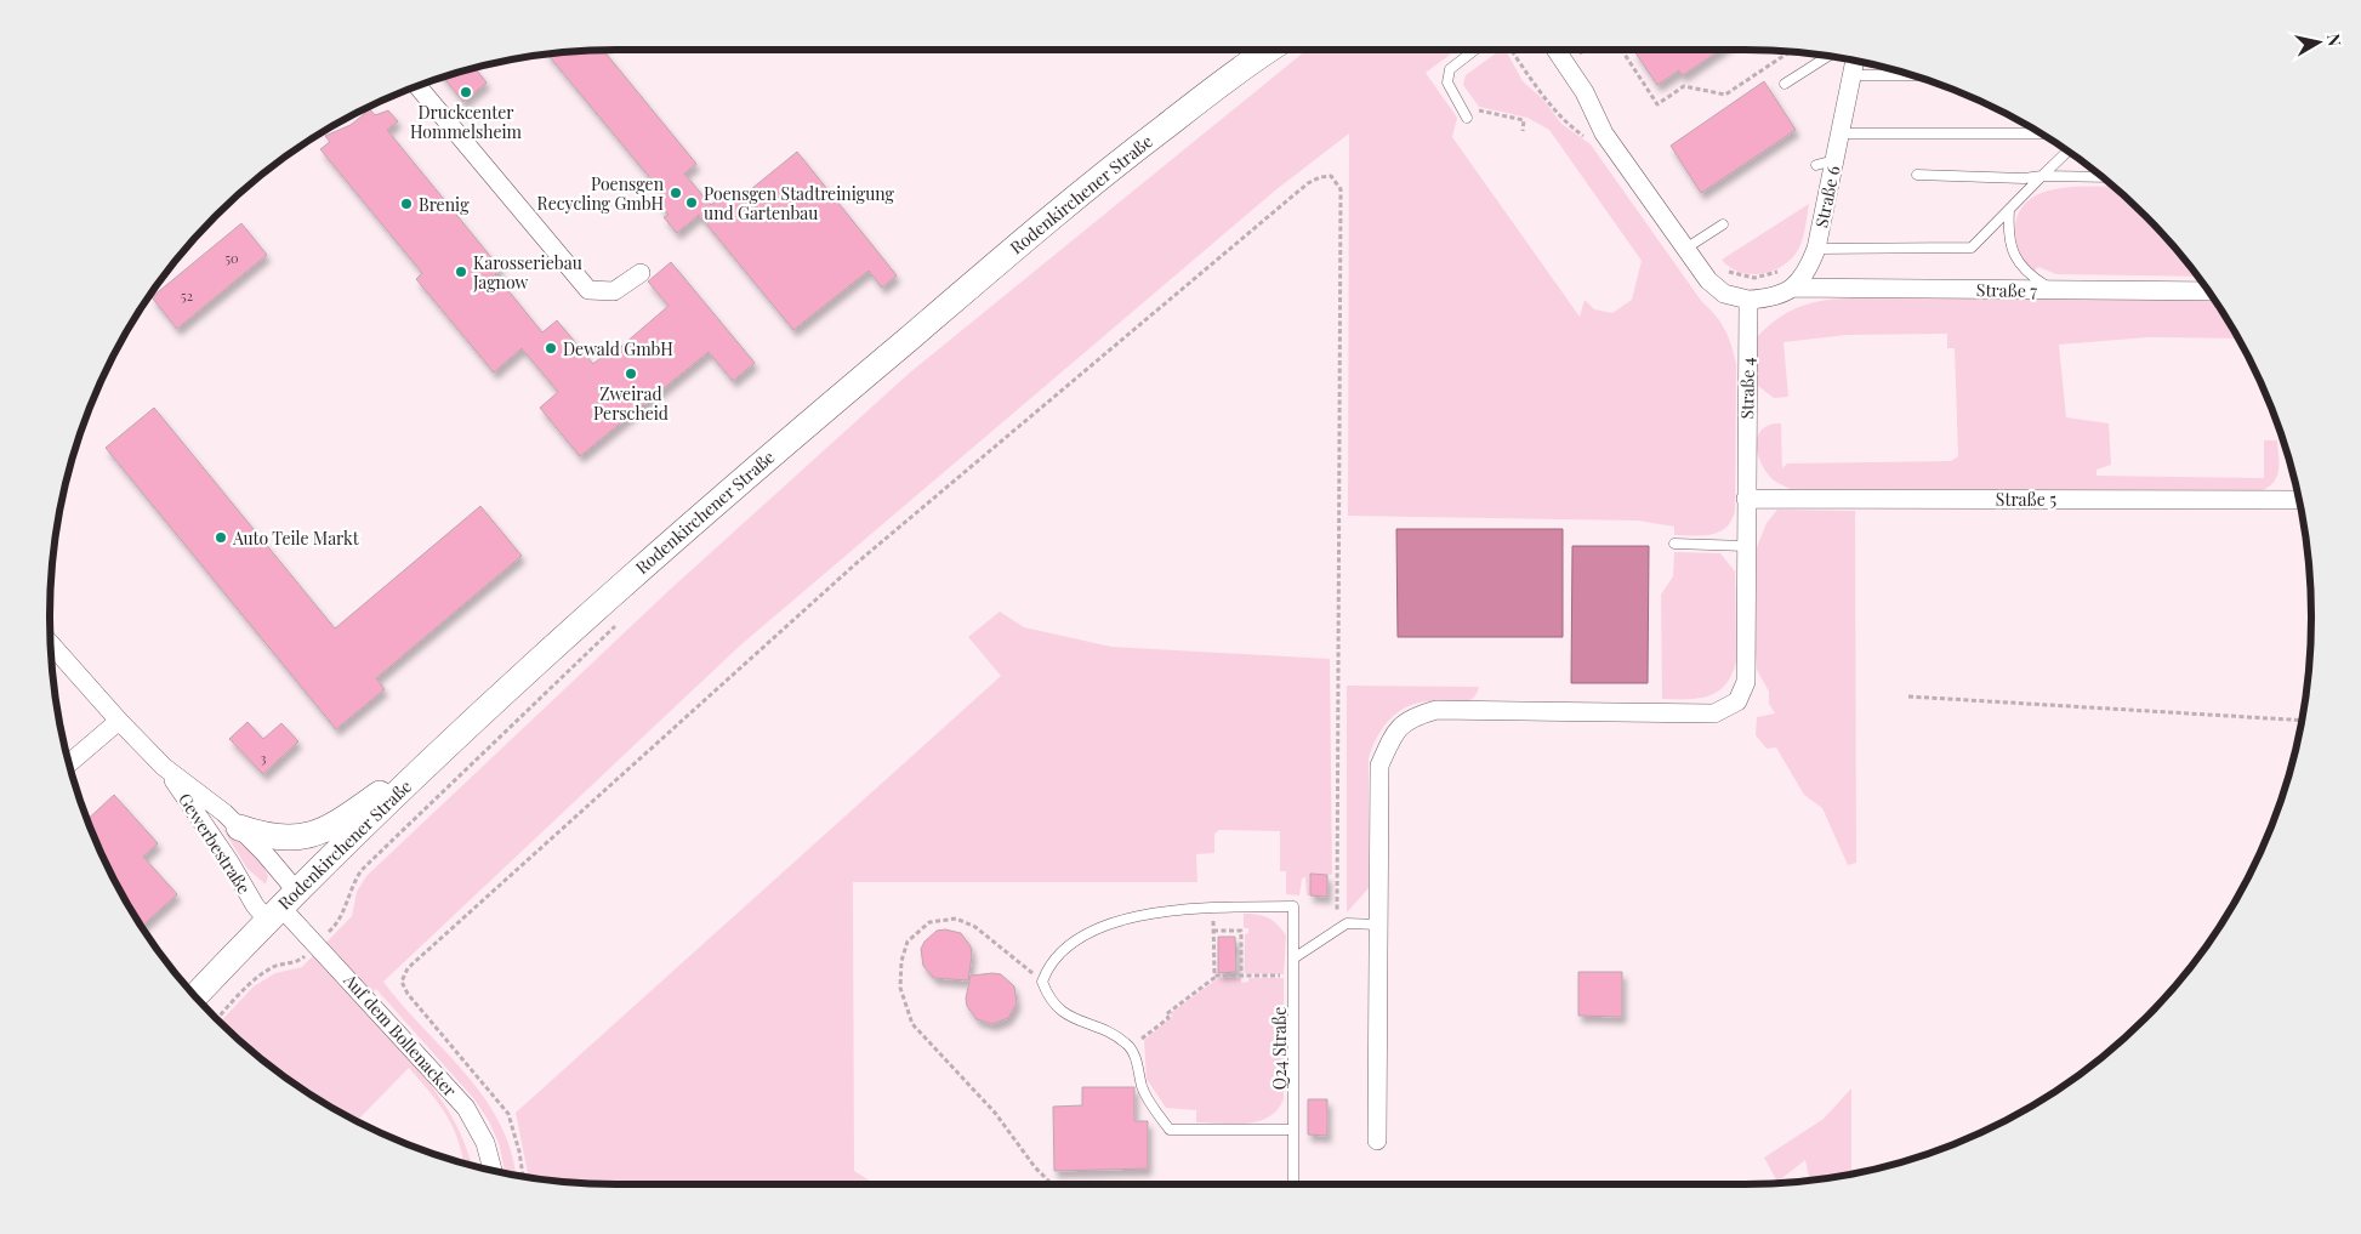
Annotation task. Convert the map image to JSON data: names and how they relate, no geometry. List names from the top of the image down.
{
  "streets": {
    "main road": ["Rodenkirchener Straße"],
    "street": [
      "Straße 6",
      "Straße 7",
      "Straße 4",
      "Straße 5",
      "Gewerbestraße",
      "Auf dem Bollenacker"
    ],
    "lane": ["Q24 Straße"]
  },
  "crossings": [
    ["Rodenkirchener Straße", "Gewerbestraße"],
    ["Rodenkirchener Straße", "Auf dem Bollenacker"],
    ["Straße 6", "Straße 7"],
    ["Straße 4", "Straße 5"],
    ["Gewerbestraße", "Auf dem Bollenacker"]
  ],
  "places": [
    "Druckcenter Hommelsheim",
    "Poensgen Recycling GmbH",
    "Poensgen Stadtreinigung und Gartenbau",
    "Brenig",
    "Karosseriebau Jagnow",
    "Dewald GmbH",
    "Zweirad Perscheid",
    "Auto Teile Markt"
  ],
  "house_numbers": ["50", "52", "3"],
  "north": "right"
}
